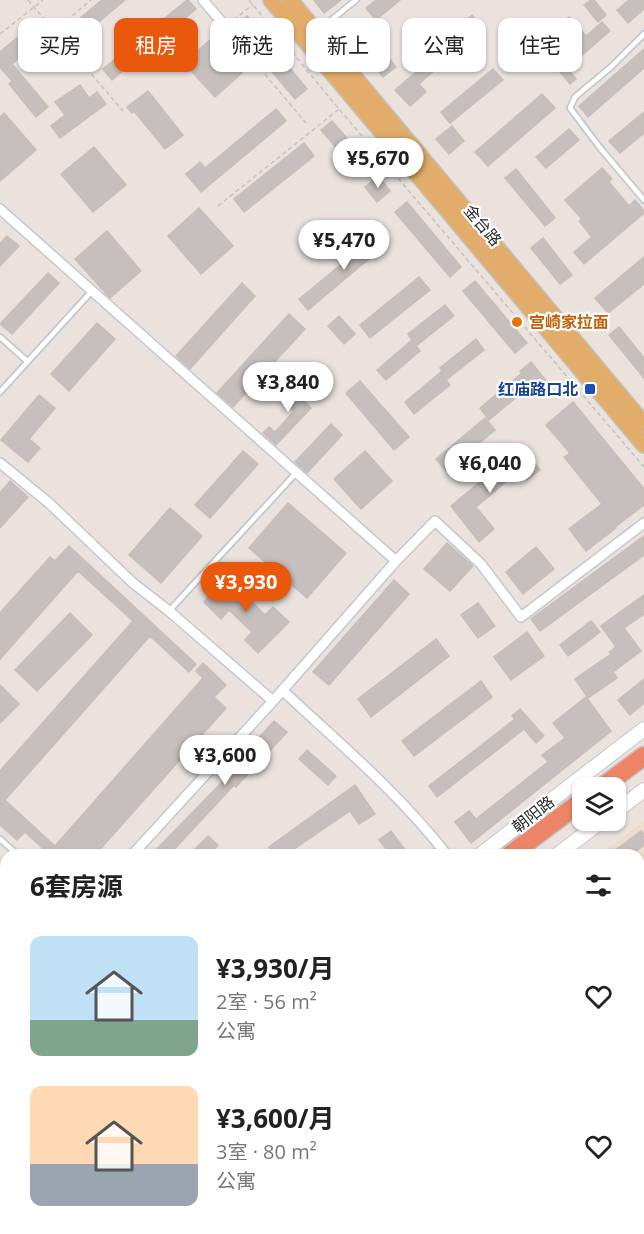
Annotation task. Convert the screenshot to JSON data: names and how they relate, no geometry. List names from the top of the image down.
{
  "streets": {
    "highway": ["朝阳路"],
    "main road": ["金台路"]
  },
  "places": {
    "other": ["宫崎家拉面"],
    "transit": ["红庙路口北"]
  },
  "page": {
    "chip": [
      "买房",
      "租房",
      "筛选",
      "新上",
      "公寓",
      "住宅"
    ],
    "price": [
      "¥5,670",
      "¥5,470",
      "¥3,840",
      "¥6,040",
      "¥3,930",
      "¥3,600"
    ],
    "heading": "6套房源",
    "list": [
      {
        "name": "¥3,930/月",
        "note": "2室 · 56 m² · 公寓"
      },
      {
        "name": "¥3,600/月",
        "note": "3室 · 80 m² · 公寓"
      }
    ]
  }
}
